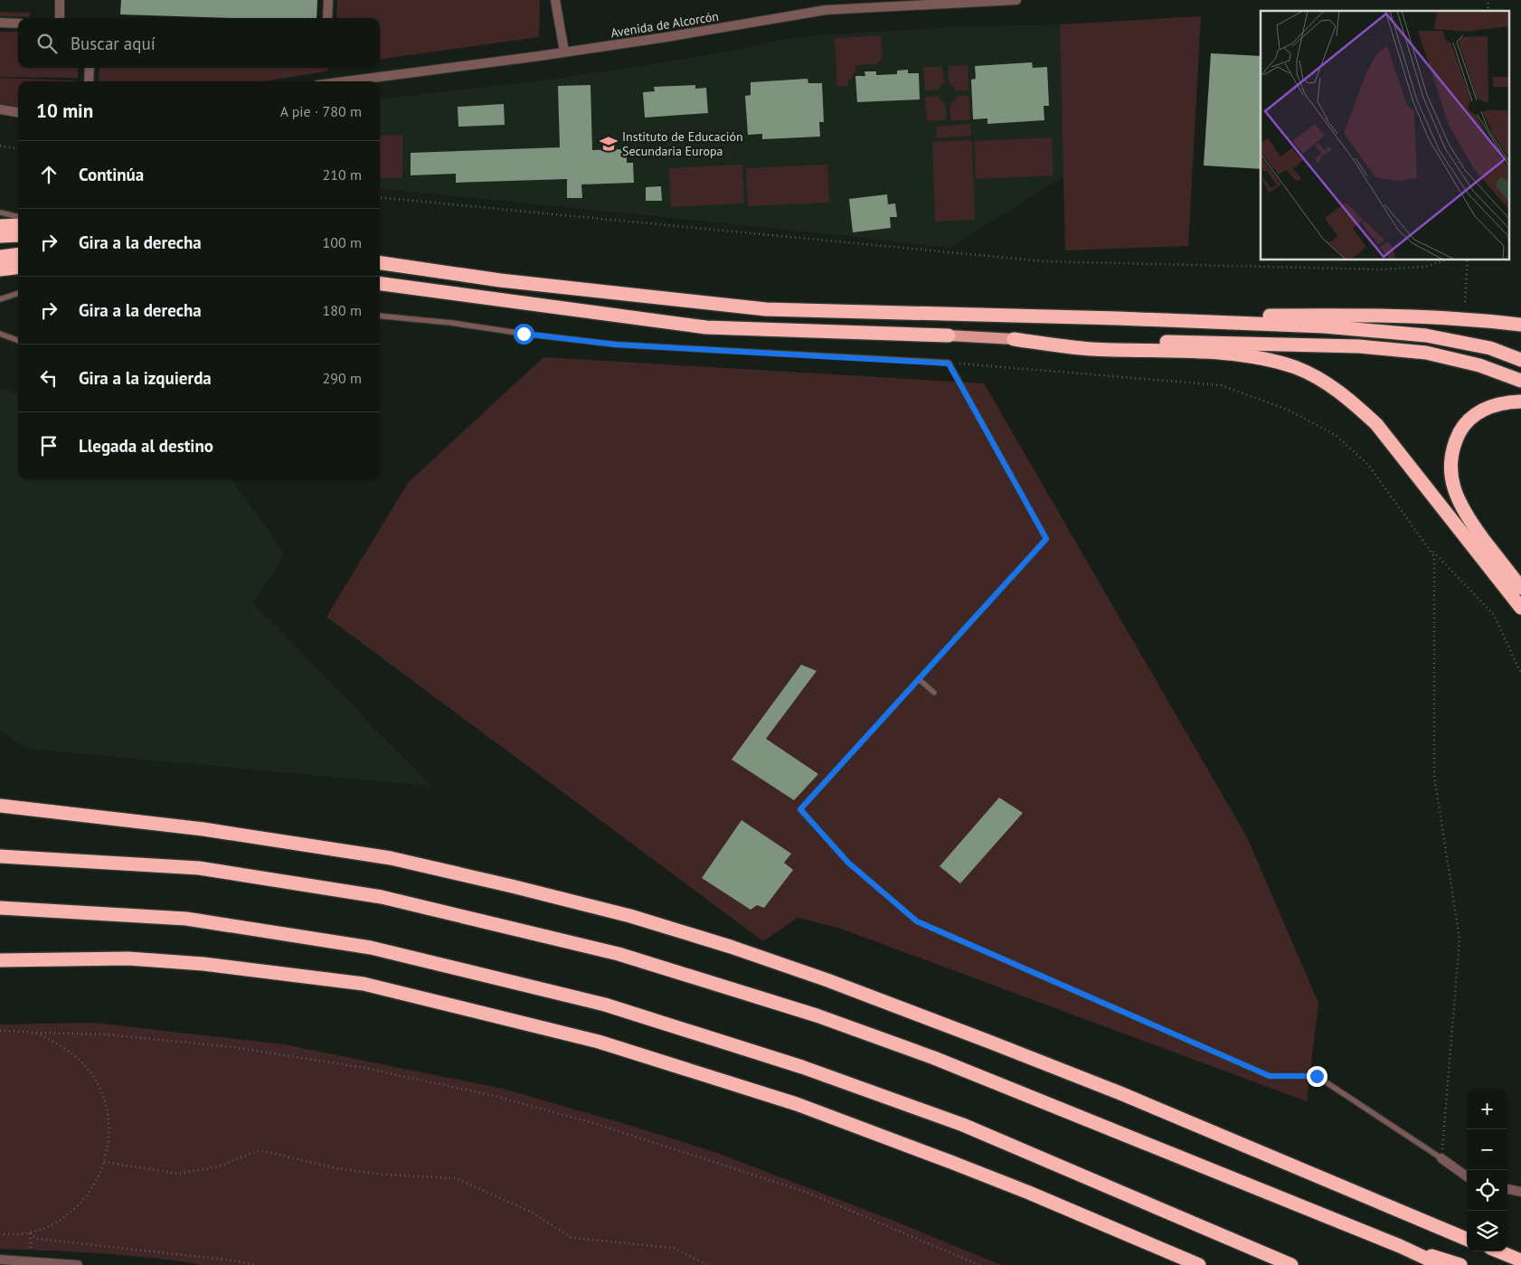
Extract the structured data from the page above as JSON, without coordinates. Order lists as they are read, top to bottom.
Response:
{
  "streets": {
    "street": ["Avenida de Alcorcón"]
  },
  "places": {
    "school or university": ["Instituto de Educación Secundaria Europa"]
  },
  "page": {
    "search": "Buscar aquí",
    "heading": ["10 min", "A pie · 780 m"],
    "list": [
      ["Continúa", "210 m"],
      ["Gira a la derecha", "100 m"],
      ["Gira a la derecha", "180 m"],
      ["Gira a la izquierda", "290 m"],
      "Llegada al destino"
    ],
    "map_buttons": ["+", "−"]
  }
}
